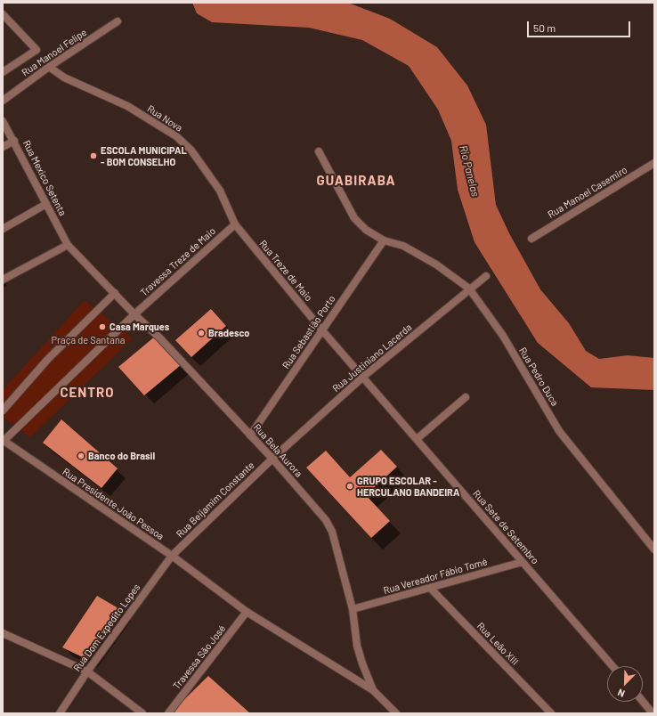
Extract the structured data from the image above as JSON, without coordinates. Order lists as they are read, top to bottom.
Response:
{
  "streets": {
    "street": [
      "Rua Manoel Felipe",
      "Rua Nova",
      "Rua Mexico Setenta",
      "Rua Manoel Casemiro",
      "Travessa Treze de Maio",
      "Rua Treze de Maio",
      "Rua Sebastião Porto",
      "Rua Justiniano Lacerda",
      "Rua Pedro Duca",
      "Rua Bela Aurora",
      "Rua Beijamim Constante",
      "Rua Presidente João Pessoa",
      "Rua Sete de Setembro",
      "Rua Vereador Fábio Tomé",
      "Rua Dom Expedito Lopes",
      "Rua Leão XIII",
      "Travessa São José"
    ]
  },
  "crossings": [
    ["Rua Manoel Felipe", "Rua Nova"],
    ["Rua Nova", "Travessa Treze de Maio"],
    ["Rua Nova", "Rua Treze de Maio"],
    ["Rua Mexico Setenta", "Rua Bela Aurora"],
    ["Travessa Treze de Maio", "Rua Treze de Maio"],
    ["Travessa Treze de Maio", "Rua Bela Aurora"],
    ["Rua Treze de Maio", "Rua Sebastião Porto"],
    ["Rua Treze de Maio", "Rua Justiniano Lacerda"],
    ["Rua Treze de Maio", "Rua Sete de Setembro"],
    ["Rua Sebastião Porto", "Rua Pedro Duca"],
    ["Rua Sebastião Porto", "Rua Bela Aurora"],
    ["Rua Justiniano Lacerda", "Rua Pedro Duca"],
    ["Rua Justiniano Lacerda", "Rua Bela Aurora"],
    ["Rua Justiniano Lacerda", "Rua Beijamim Constante"],
    ["Rua Justiniano Lacerda", "Rua Sete de Setembro"],
    ["Rua Bela Aurora", "Rua Beijamim Constante"],
    ["Rua Bela Aurora", "Rua Presidente João Pessoa"],
    ["Rua Bela Aurora", "Rua Vereador Fábio Tomé"],
    ["Rua Beijamim Constante", "Rua Presidente João Pessoa"],
    ["Rua Beijamim Constante", "Rua Dom Expedito Lopes"],
    ["Rua Presidente João Pessoa", "Rua Dom Expedito Lopes"],
    ["Rua Presidente João Pessoa", "Travessa São José"],
    ["Rua Sete de Setembro", "Rua Vereador Fábio Tomé"],
    ["Rua Vereador Fábio Tomé", "Rua Leão XIII"]
  ],
  "districts": ["GUABIRABA", "CENTRO"],
  "water": ["Rio Panelas"],
  "parks": ["Praça de Santana"],
  "places": [
    "ESCOLA MUNICIPAL - BOM CONSELHO",
    "Casa Marques",
    "Bradesco",
    "Banco do Brasil",
    "GRUPO ESCOLAR - HERCULANO BANDEIRA"
  ],
  "scale_bar": "50 m",
  "north": "bottom left"
}
